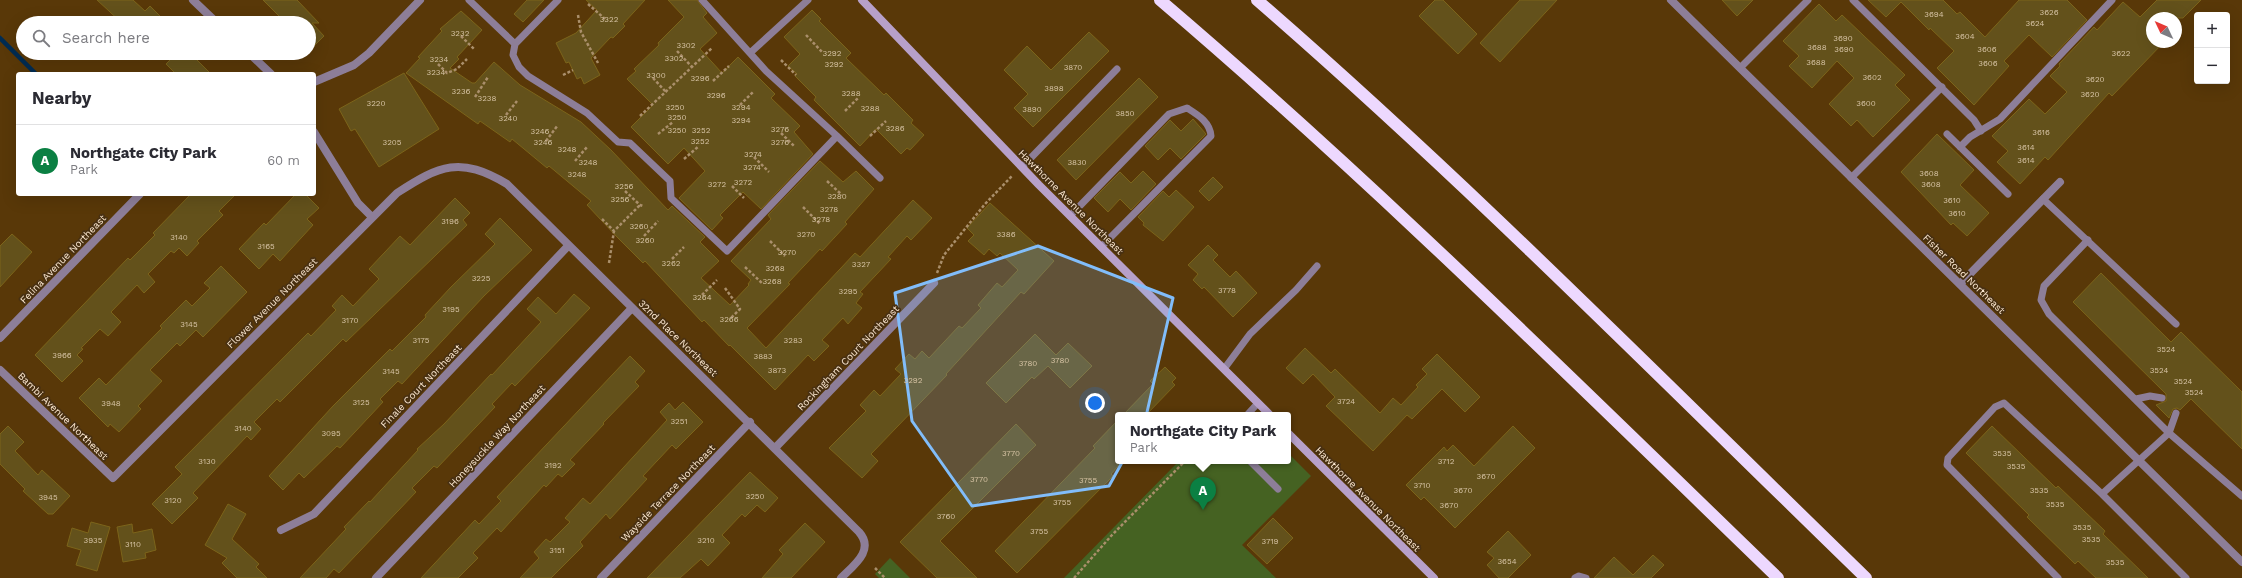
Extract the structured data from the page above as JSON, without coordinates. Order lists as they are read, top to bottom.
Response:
{
  "streets": {
    "main road": ["Hawthorne Avenue Northeast"],
    "street": [
      "Felina Avenue Northeast",
      "Fisher Road Northeast",
      "Flower Avenue Northeast",
      "32nd Place Northeast",
      "Rockingham Court Northeast",
      "Finale Court Northeast",
      "Bambi Avenue Northeast",
      "Honeysuckle Way Northeast",
      "Wayside Terrace Northeast"
    ]
  },
  "crossings": [
    ["Flower Avenue Northeast", "32nd Place Northeast"],
    ["Flower Avenue Northeast", "Bambi Avenue Northeast"],
    ["32nd Place Northeast", "Rockingham Court Northeast"],
    ["32nd Place Northeast", "Finale Court Northeast"],
    ["32nd Place Northeast", "Honeysuckle Way Northeast"],
    ["32nd Place Northeast", "Wayside Terrace Northeast"]
  ],
  "house_numbers": [
    "3626",
    "3694",
    "3322",
    "3624",
    "3232",
    "3604",
    "3690",
    "3302",
    "3688",
    "3690",
    "3606",
    "3292",
    "3622",
    "3302",
    "3234",
    "3688",
    "3606",
    "3292",
    "3870",
    "3234",
    "3300",
    "3602",
    "3296",
    "3620",
    "3898",
    "3236",
    "3288",
    "3620",
    "3296",
    "3238",
    "3220",
    "3600",
    "3250",
    "3294",
    "3288",
    "3890",
    "3850",
    "3250",
    "3240",
    "3294",
    "3286",
    "3276",
    "3250",
    "3252",
    "3246",
    "3616",
    "3252",
    "3205",
    "3246",
    "3276",
    "3614",
    "3248",
    "3274",
    "3614",
    "3248",
    "3830",
    "3274",
    "3608",
    "3248",
    "3272",
    "3272",
    "3608",
    "3256",
    "3280",
    "3256",
    "3610",
    "3278",
    "3610",
    "3278",
    "3196",
    "3260",
    "3270",
    "3386",
    "3140",
    "3260",
    "3165",
    "3270",
    "3262",
    "3327",
    "3268",
    "3225",
    "3268",
    "3778",
    "3295",
    "3264",
    "3195",
    "3266",
    "3170",
    "3145",
    "3175",
    "3283",
    "3524",
    "3966",
    "3883",
    "3780",
    "3780",
    "3873",
    "3524",
    "3145",
    "3292",
    "3524",
    "3524",
    "3724",
    "3125",
    "3948",
    "3251",
    "3140",
    "3095",
    "3770",
    "3535",
    "3130",
    "3712",
    "3192",
    "3535",
    "3670",
    "3770",
    "3755",
    "3710",
    "3670",
    "3535",
    "3250",
    "3945",
    "3120",
    "3755",
    "3535",
    "3670",
    "3760",
    "3535",
    "3755",
    "3535",
    "3935",
    "3210",
    "3719",
    "3110",
    "3151",
    "3654",
    "3535"
  ],
  "north": "top left",
  "page": {
    "map_buttons": ["+", "−"],
    "search": "Search here",
    "heading": "Nearby",
    "list": [
      {
        "mark": "A",
        "name": "Northgate City Park",
        "note": "Park",
        "value": "60 m"
      }
    ],
    "popup": ["Northgate City Park", "Park"],
    "pins": "A"
  }
}
